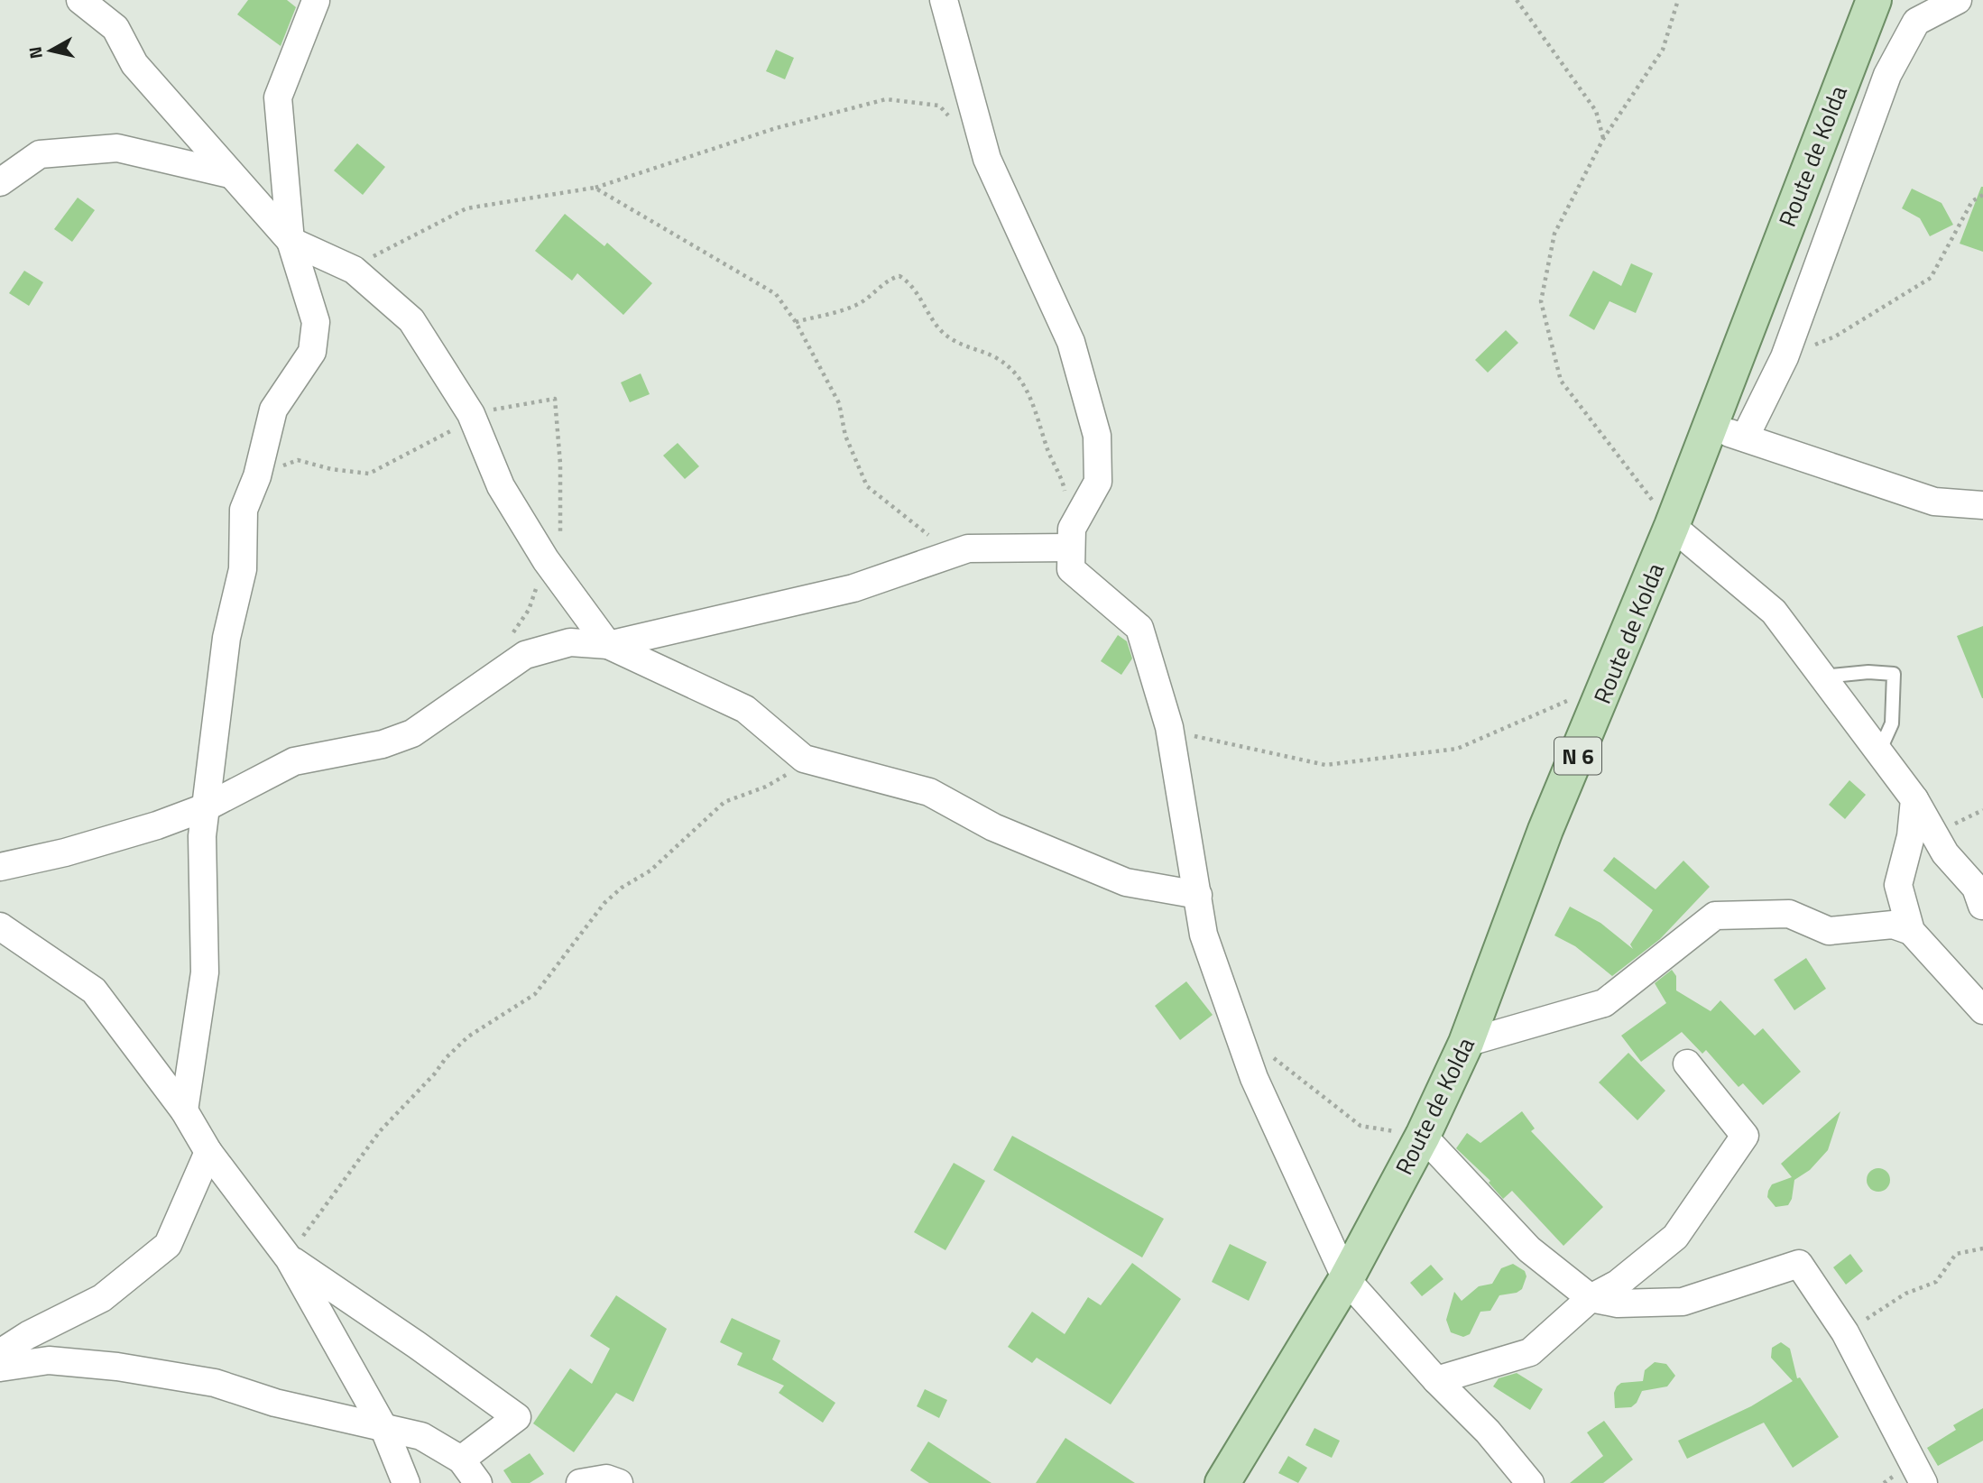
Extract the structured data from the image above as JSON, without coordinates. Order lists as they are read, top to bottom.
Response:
{
  "streets": {
    "main road": ["Route de Kolda", "N 6"]
  },
  "north": "left"
}
